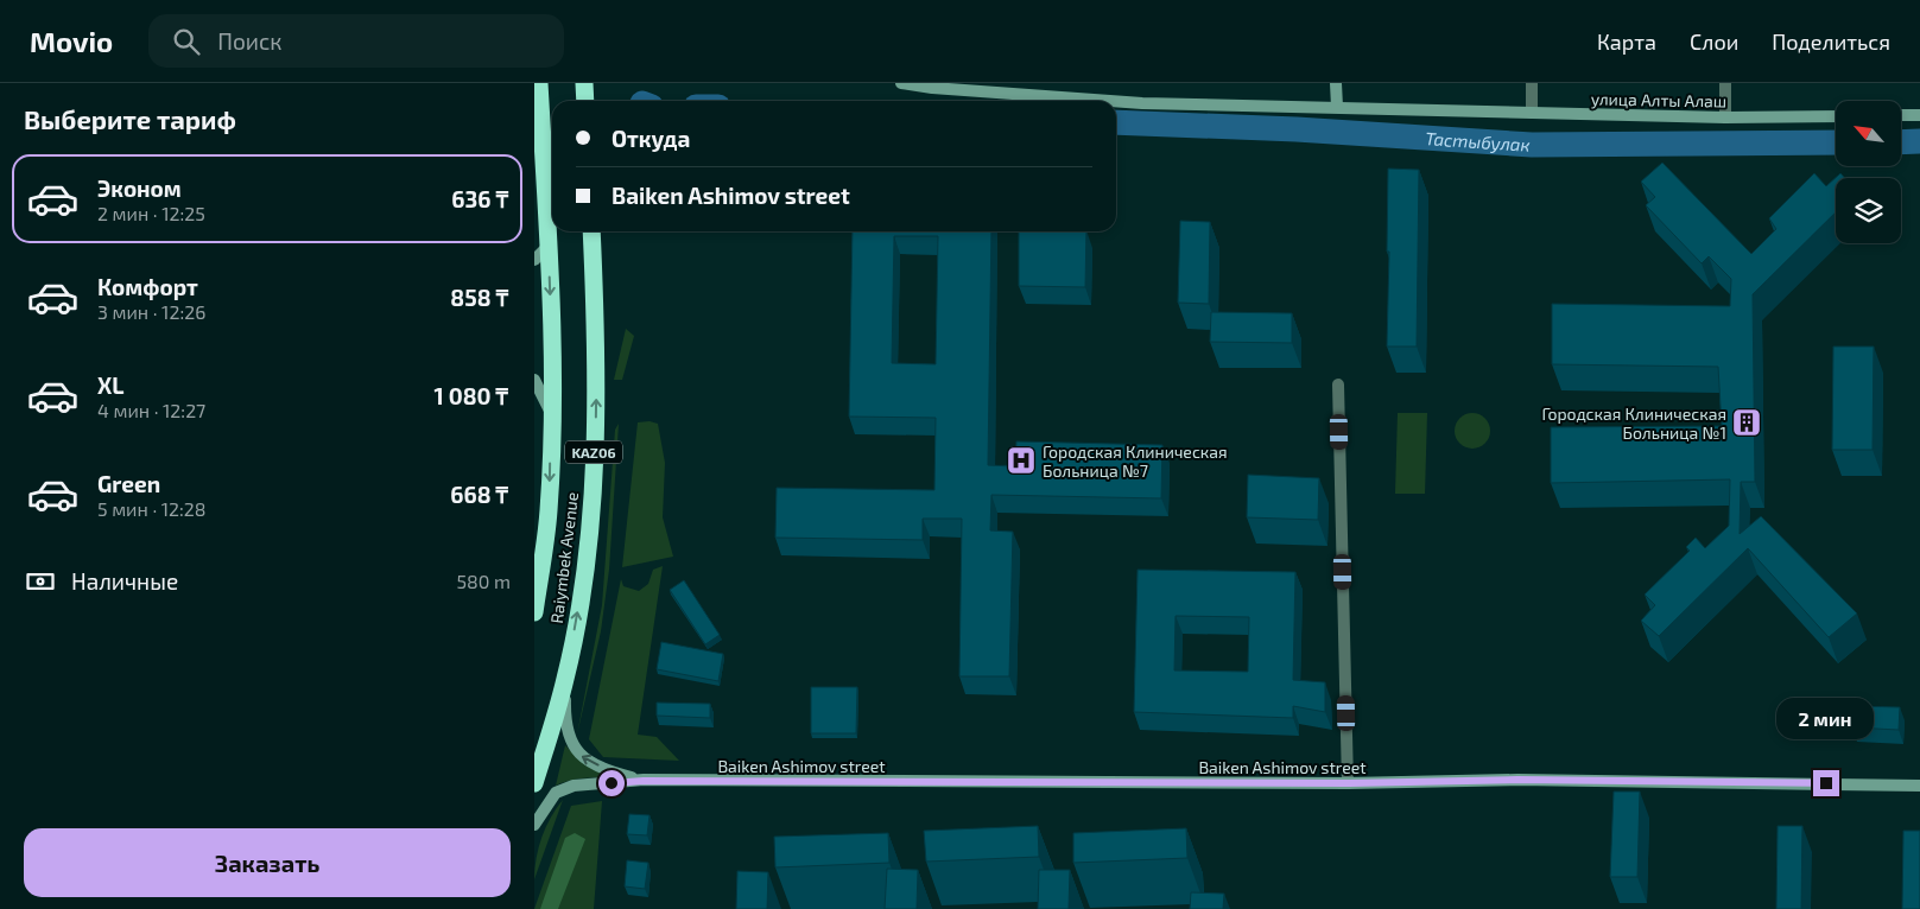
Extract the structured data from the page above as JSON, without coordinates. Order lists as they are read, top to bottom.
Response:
{
  "streets": {
    "highway": ["KАZ06", "Raiymbek Avenue"],
    "main road": ["улица Алты Алаш", "Baiken Ashimov street"]
  },
  "water": ["Тастыбулак"],
  "places": {
    "building": ["Городская Клиническая Больница №1"],
    "hospital": ["Городская Клиническая Больница №7"]
  },
  "north": "top left",
  "page": {
    "header": "Movio",
    "search": "Поиск",
    "nav": ["Карта", "Слои", "Поделиться"],
    "heading": "Выберите тариф",
    "banner": ["Откуда", "Baiken Ashimov street"],
    "list": [
      {
        "name": "Эконом",
        "note": "2 мин · 12:25",
        "value": "636 ₸"
      },
      {
        "name": "Комфорт",
        "note": "3 мин · 12:26",
        "value": "858 ₸"
      },
      {
        "name": "XL",
        "note": "4 мин · 12:27",
        "value": "1 080 ₸"
      },
      {
        "name": "Green",
        "note": "5 мин · 12:28",
        "value": "668 ₸"
      }
    ],
    "pay": ["Наличные", "580 m"],
    "bubble": "2 мин",
    "buttons": "Заказать"
  }
}
